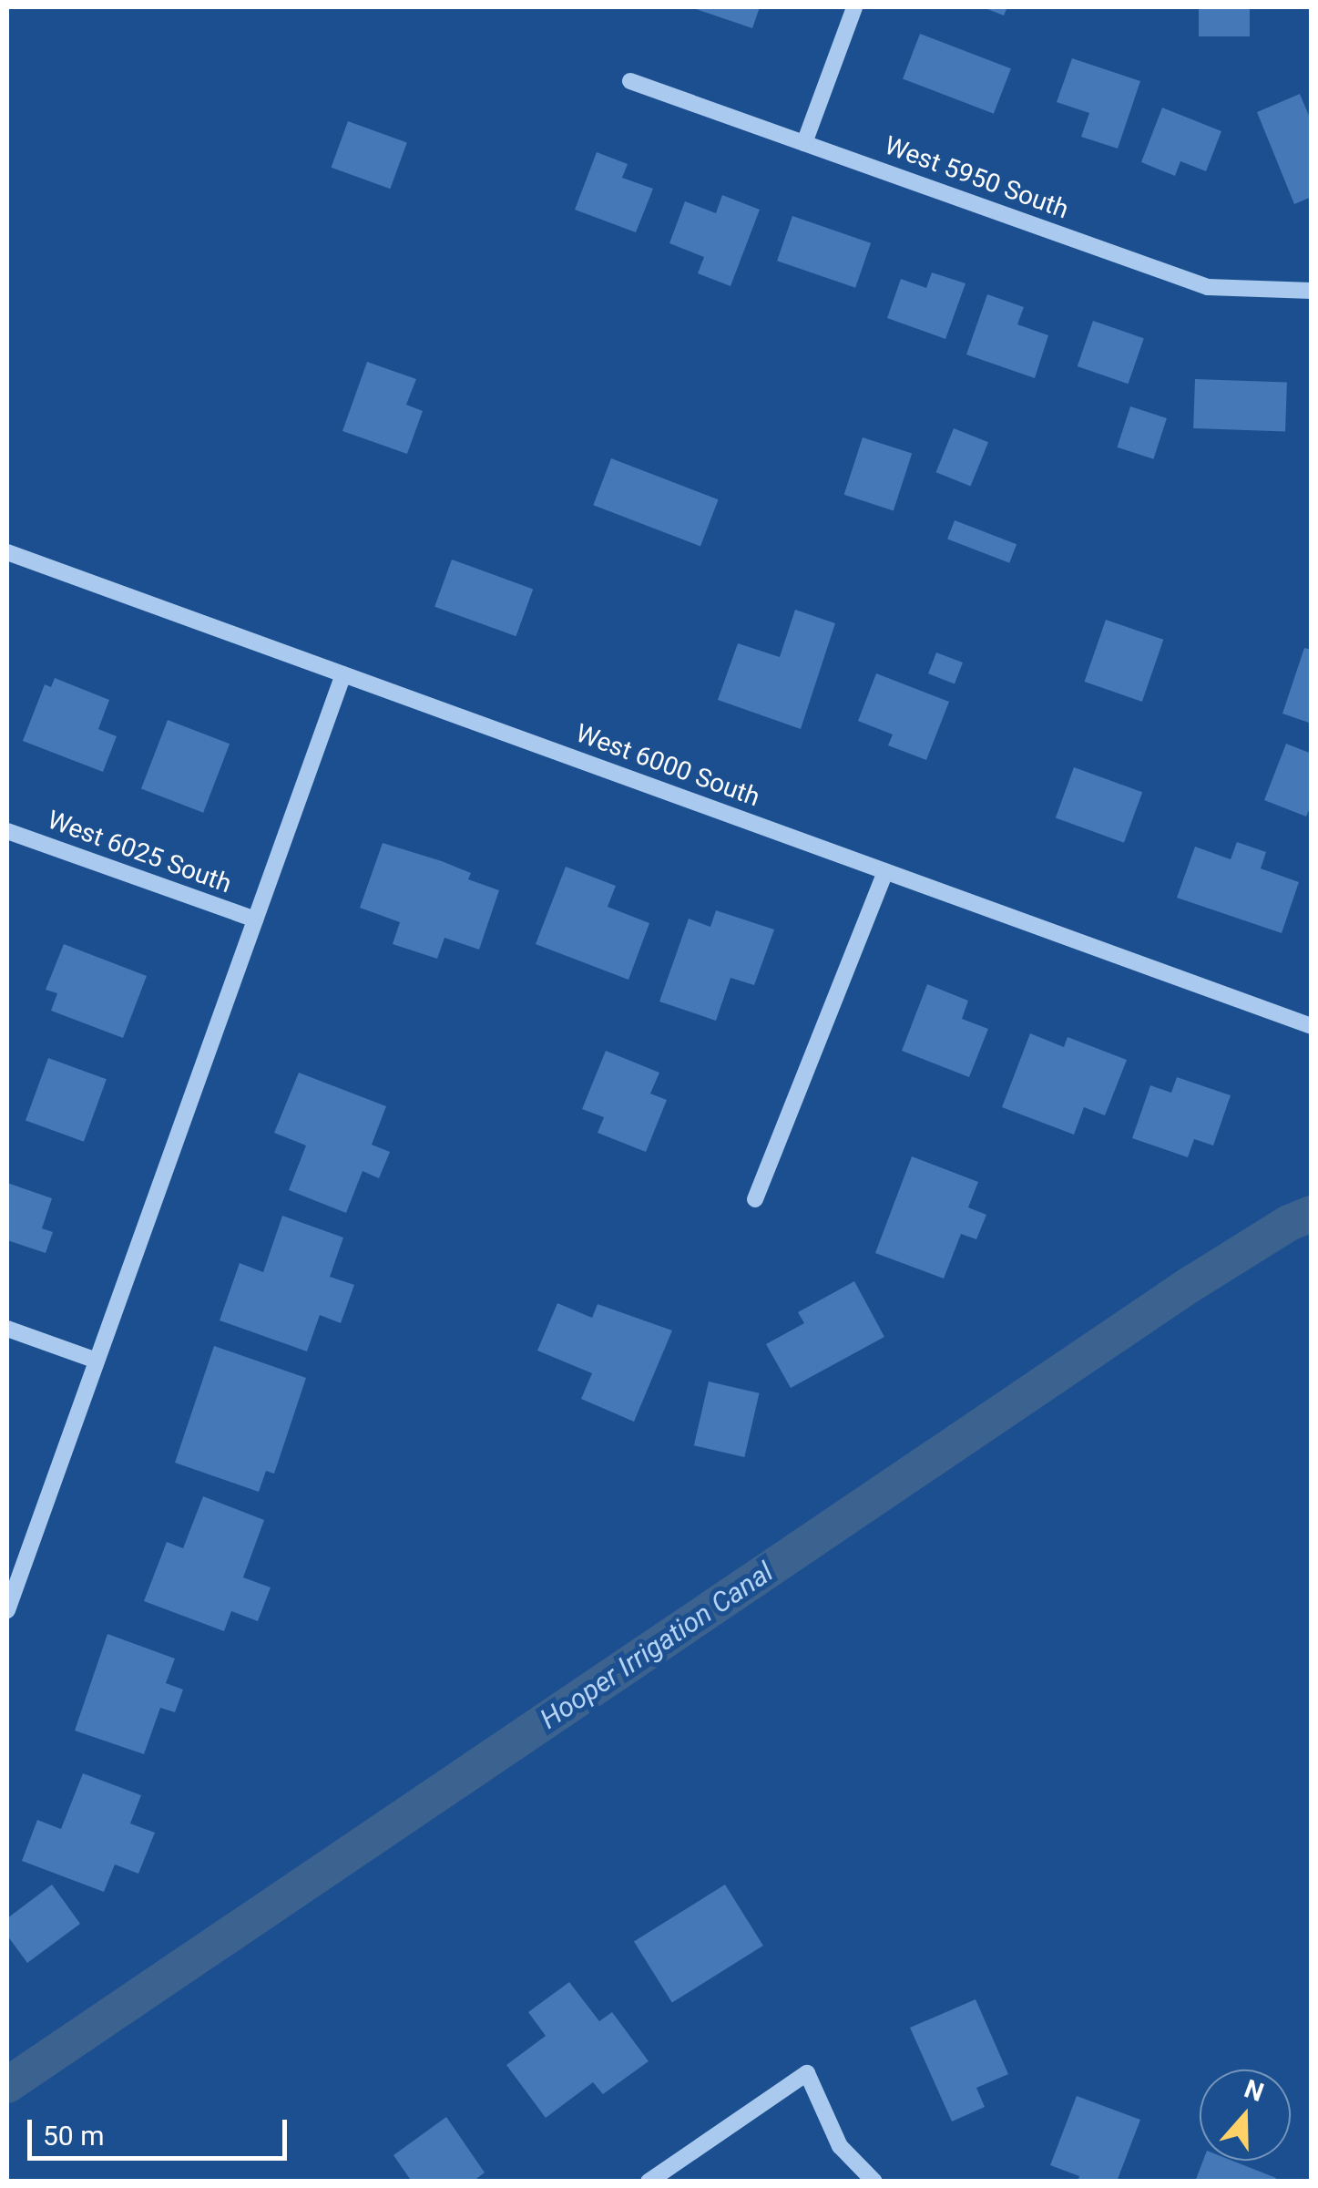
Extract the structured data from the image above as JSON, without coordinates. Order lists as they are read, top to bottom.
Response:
{
  "streets": {
    "street": ["West 5950 South", "West 6000 South", "West 6025 South"]
  },
  "water": ["Hooper Irrigation Canal"],
  "scale_bar": "50 m",
  "north": "top"
}
